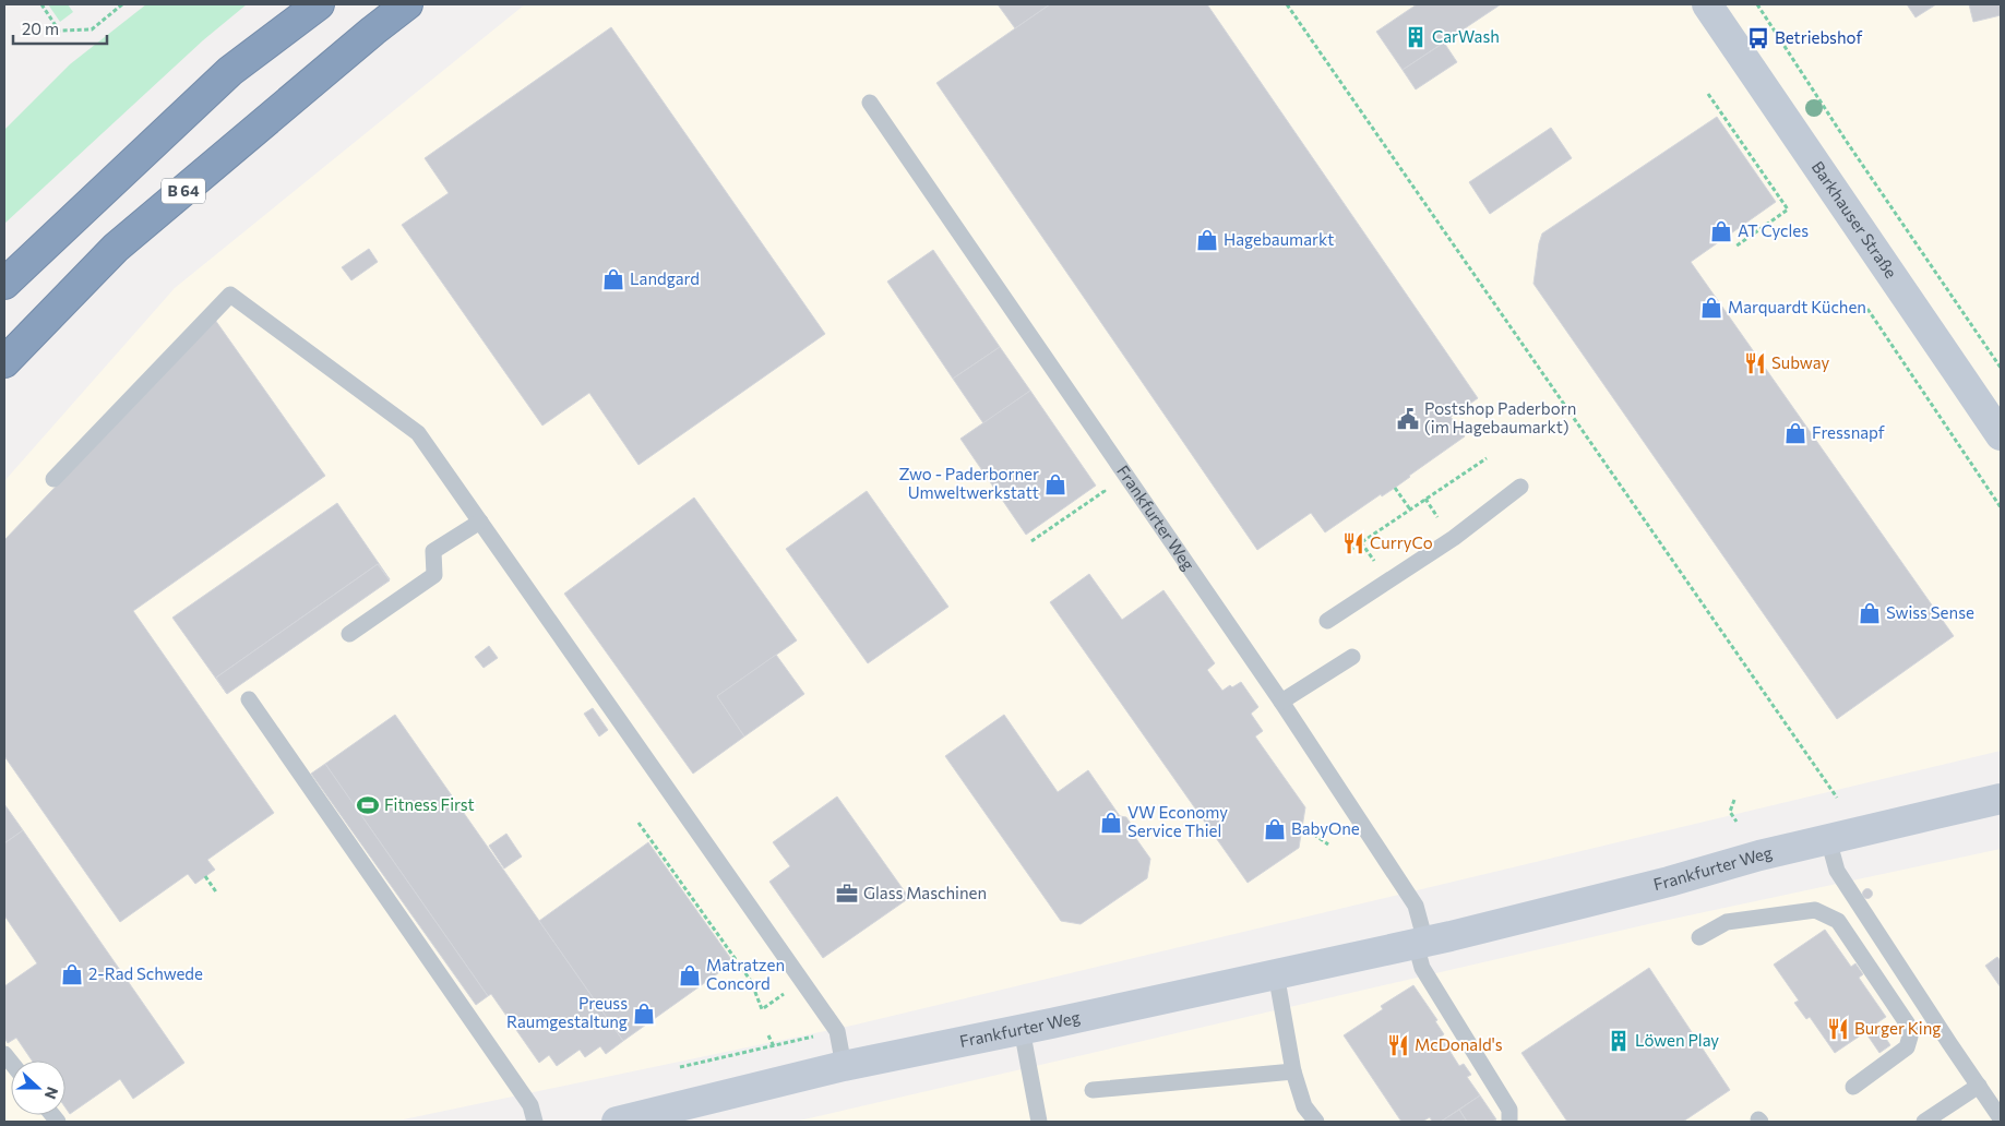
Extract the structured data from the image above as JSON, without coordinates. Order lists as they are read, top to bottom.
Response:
{
  "streets": {
    "highway": ["B 64"],
    "main road": ["Barkhauser Straße", "Frankfurter Weg"]
  },
  "places": {
    "building": ["CarWash", "Löwen Play"],
    "bus stop": ["Betriebshof"],
    "shop": [
      "AT Cycles",
      "Hagebaumarkt",
      "Landgard",
      "Marquardt Küchen",
      "Fressnapf",
      "Zwo - Paderborner Umweltwerkstatt",
      "Swiss Sense",
      "VW Economy Service Thiel",
      "BabyOne",
      "2-Rad Schwede",
      "Matratzen Concord",
      "Preuss Raumgestaltung"
    ],
    "restaurant": [
      "Subway",
      "CurryCo",
      "Burger King",
      "McDonald's"
    ],
    "public building": ["Postshop Paderborn (im Hagebaumarkt)"],
    "sports": ["Fitness First"],
    "office": ["Glass Maschinen"]
  },
  "scale_bar": "20 m",
  "north": "right"
}
